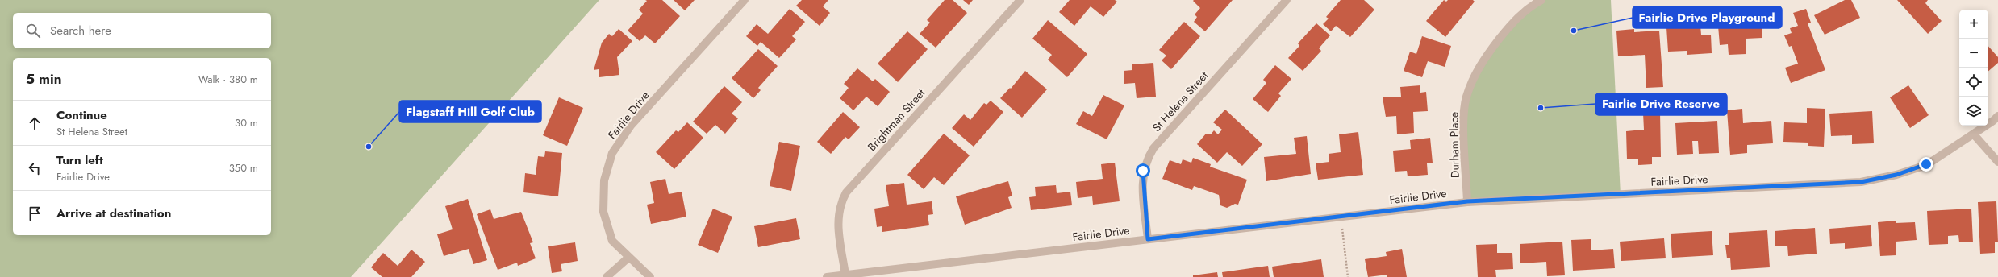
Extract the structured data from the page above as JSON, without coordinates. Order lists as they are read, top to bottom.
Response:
{
  "streets": {
    "street": [
      "St Helena Street",
      "Fairlie Drive",
      "Brightman Street",
      "Durham Place"
    ]
  },
  "crossings": [
    ["St Helena Street", "Fairlie Drive"],
    ["Fairlie Drive", "Brightman Street"],
    ["Fairlie Drive", "Durham Place"]
  ],
  "places": ["Fairlie Drive Playground", "Fairlie Drive Reserve", "Flagstaff Hill Golf Club"],
  "page": {
    "map_buttons": ["+", "−"],
    "search": "Search here",
    "heading": ["5 min", "Walk · 380 m"],
    "list": [
      ["Continue", "St Helena Street", "30 m"],
      ["Turn left", "Fairlie Drive", "350 m"],
      "Arrive at destination"
    ]
  }
}
